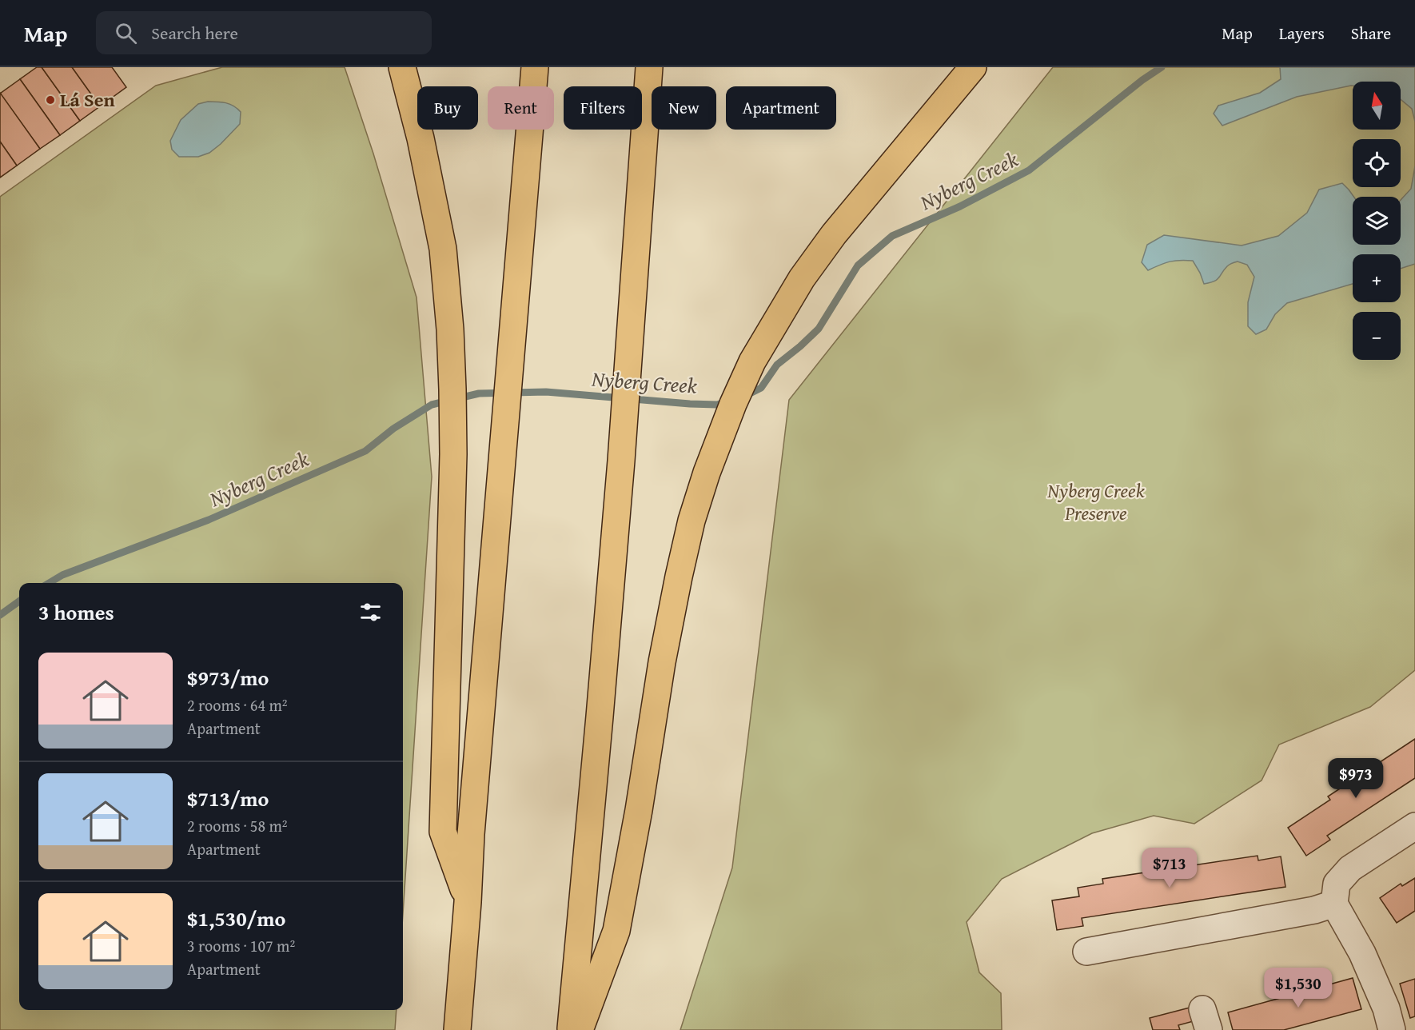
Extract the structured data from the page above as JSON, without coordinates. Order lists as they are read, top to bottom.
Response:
{
  "water": ["Nyberg Creek"],
  "parks": ["Nyberg Creek Preserve"],
  "places": ["Lá Sen"],
  "north": "top",
  "page": {
    "header": "Map",
    "search": "Search here",
    "nav": ["Map", "Layers", "Share"],
    "map_buttons": ["+", "−"],
    "chip": [
      "Buy",
      "Rent",
      "Filters",
      "New",
      "Apartment"
    ],
    "heading": "3 homes",
    "list": [
      {
        "name": "$973/mo",
        "note": "2 rooms · 64 m² · Apartment"
      },
      {
        "name": "$713/mo",
        "note": "2 rooms · 58 m² · Apartment"
      },
      {
        "name": "$1,530/mo",
        "note": "3 rooms · 107 m² · Apartment"
      }
    ],
    "price": ["$973", "$713", "$1,530"]
  }
}
